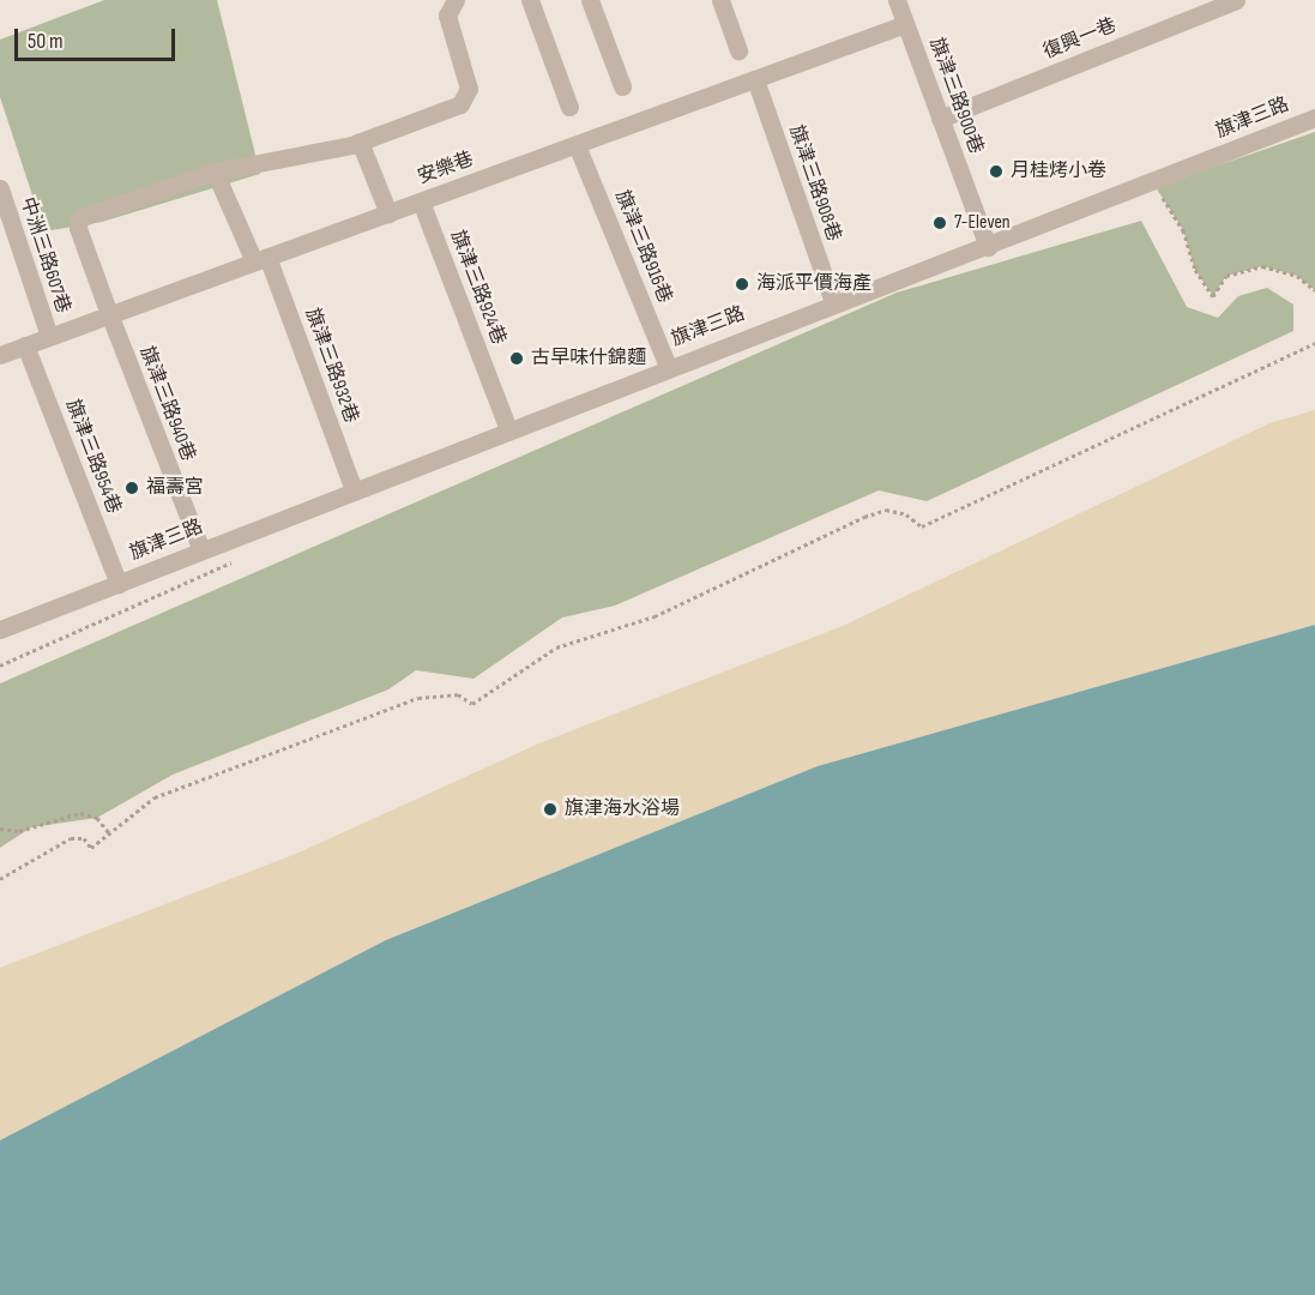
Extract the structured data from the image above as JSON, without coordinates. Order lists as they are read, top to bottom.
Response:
{
  "streets": {
    "street": [
      "復興一巷",
      "旗津三路900巷",
      "旗津三路",
      "安樂巷",
      "旗津三路908巷",
      "旗津三路916巷",
      "中洲三路607巷",
      "旗津三路924巷",
      "旗津三路932巷",
      "旗津三路940巷",
      "旗津三路954巷"
    ]
  },
  "crossings": [
    ["復興一巷", "旗津三路900巷"],
    ["旗津三路900巷", "旗津三路"],
    ["旗津三路900巷", "安樂巷"],
    ["旗津三路", "旗津三路908巷"],
    ["旗津三路", "旗津三路916巷"],
    ["旗津三路", "旗津三路924巷"],
    ["旗津三路", "旗津三路932巷"],
    ["旗津三路", "旗津三路940巷"],
    ["旗津三路", "旗津三路954巷"],
    ["安樂巷", "旗津三路908巷"],
    ["安樂巷", "旗津三路916巷"],
    ["安樂巷", "中洲三路607巷"],
    ["安樂巷", "旗津三路924巷"],
    ["安樂巷", "旗津三路932巷"],
    ["安樂巷", "旗津三路940巷"],
    ["安樂巷", "旗津三路954巷"],
    ["旗津三路932巷", "旗津三路940巷"]
  ],
  "places": [
    "月桂烤小卷",
    "7-Eleven",
    "海派平價海產",
    "古早味什錦麵",
    "福壽宮",
    "旗津海水浴場"
  ],
  "scale_bar": "50 m"
}
